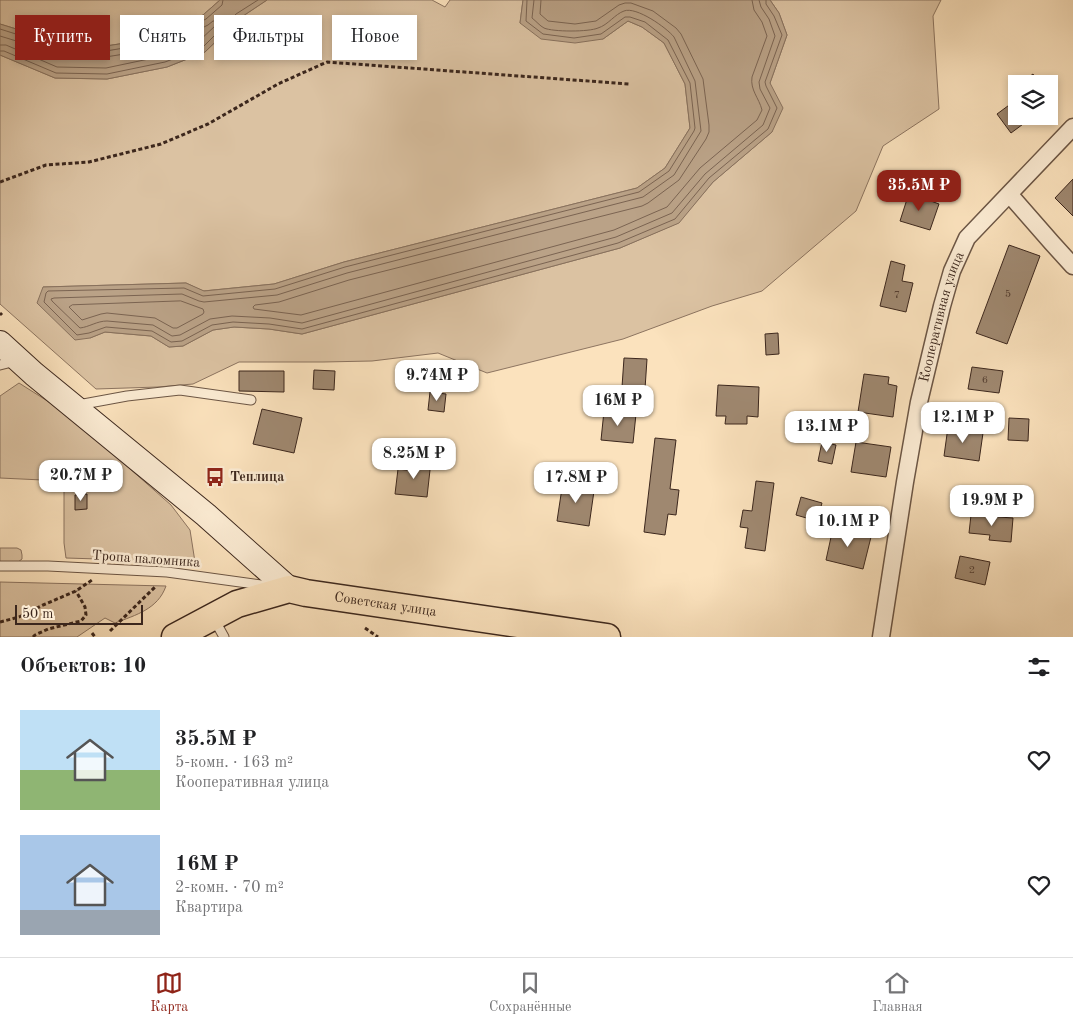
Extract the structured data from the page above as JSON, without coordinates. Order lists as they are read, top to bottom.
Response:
{
  "streets": {
    "main road": ["Советская улица"],
    "street": ["Кооперативная улица"],
    "lane": ["Тропа паломника"]
  },
  "crossings": [
    ["Тропа паломника", "Советская улица"]
  ],
  "places": {
    "bus stop": ["Теплица"]
  },
  "house_numbers": [
    "5",
    "7",
    "6",
    "2"
  ],
  "scale_bar": "50 m",
  "page": {
    "chip": [
      "Купить",
      "Снять",
      "Фильтры",
      "Новое"
    ],
    "price": [
      "35.5M ₽",
      "9.74M ₽",
      "16M ₽",
      "12.1M ₽",
      "13.1M ₽",
      "8.25M ₽",
      "20.7M ₽",
      "17.8M ₽",
      "19.9M ₽",
      "10.1M ₽"
    ],
    "scale": "50 m",
    "heading": "Объектов: 10",
    "list": [
      {
        "name": "35.5M ₽",
        "note": "5-комн. · 163 m² · Кооперативная улица"
      },
      {
        "name": "16M ₽",
        "note": "2-комн. · 70 m² · Квартира"
      }
    ],
    "tabs": ["Карта", "Сохранённые", "Главная"]
  }
}
